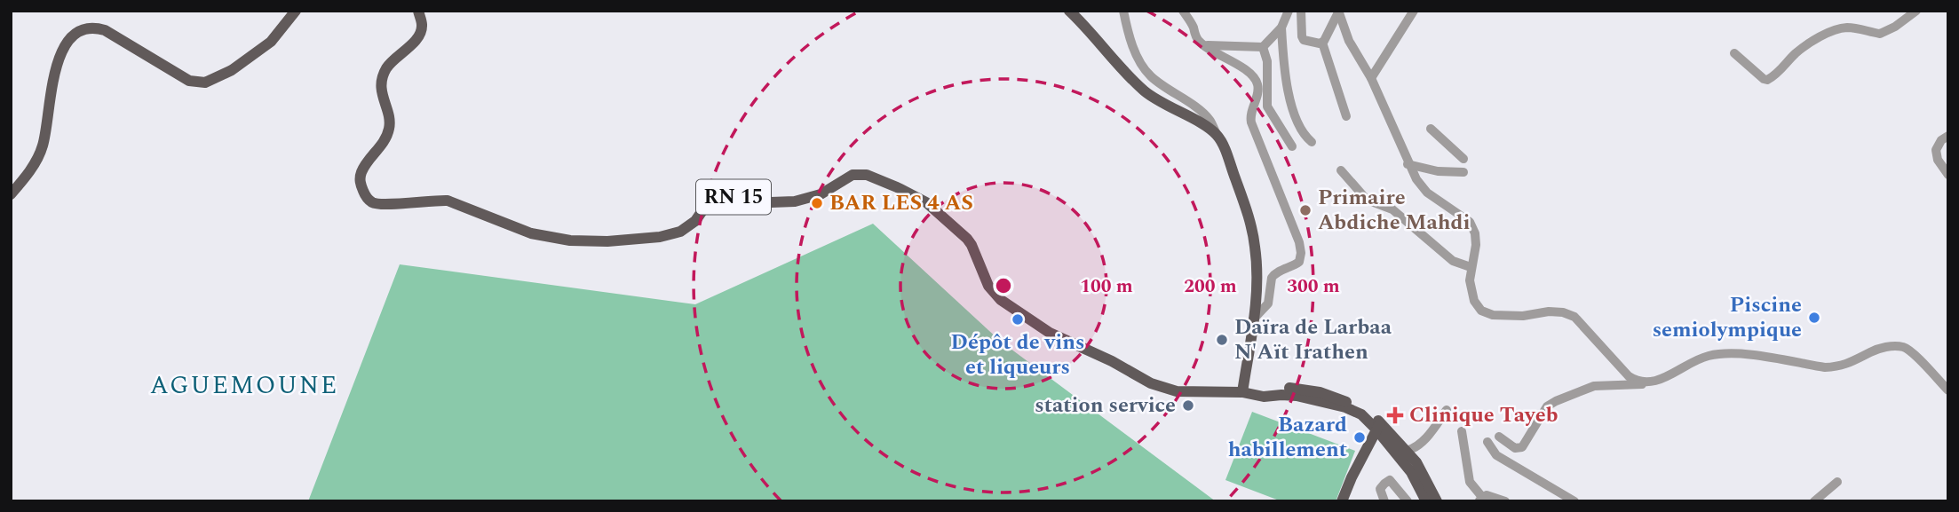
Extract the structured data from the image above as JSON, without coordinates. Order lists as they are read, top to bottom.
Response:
{
  "streets": {
    "main road": ["RN 15"]
  },
  "districts": ["AGUEMOUNE"],
  "places": {
    "other": [
      "BAR LES 4 AS",
      "Primaire Abdiche Mahdi",
      "Piscine semiolympique",
      "Dépôt de vins et liqueurs",
      "Daïra de Larbaa N'Aït Irathen",
      "station service",
      "Bazard habillement"
    ],
    "health": ["Clinique Tayeb"]
  },
  "rings": ["100 m", "200 m", "300 m"]
}
